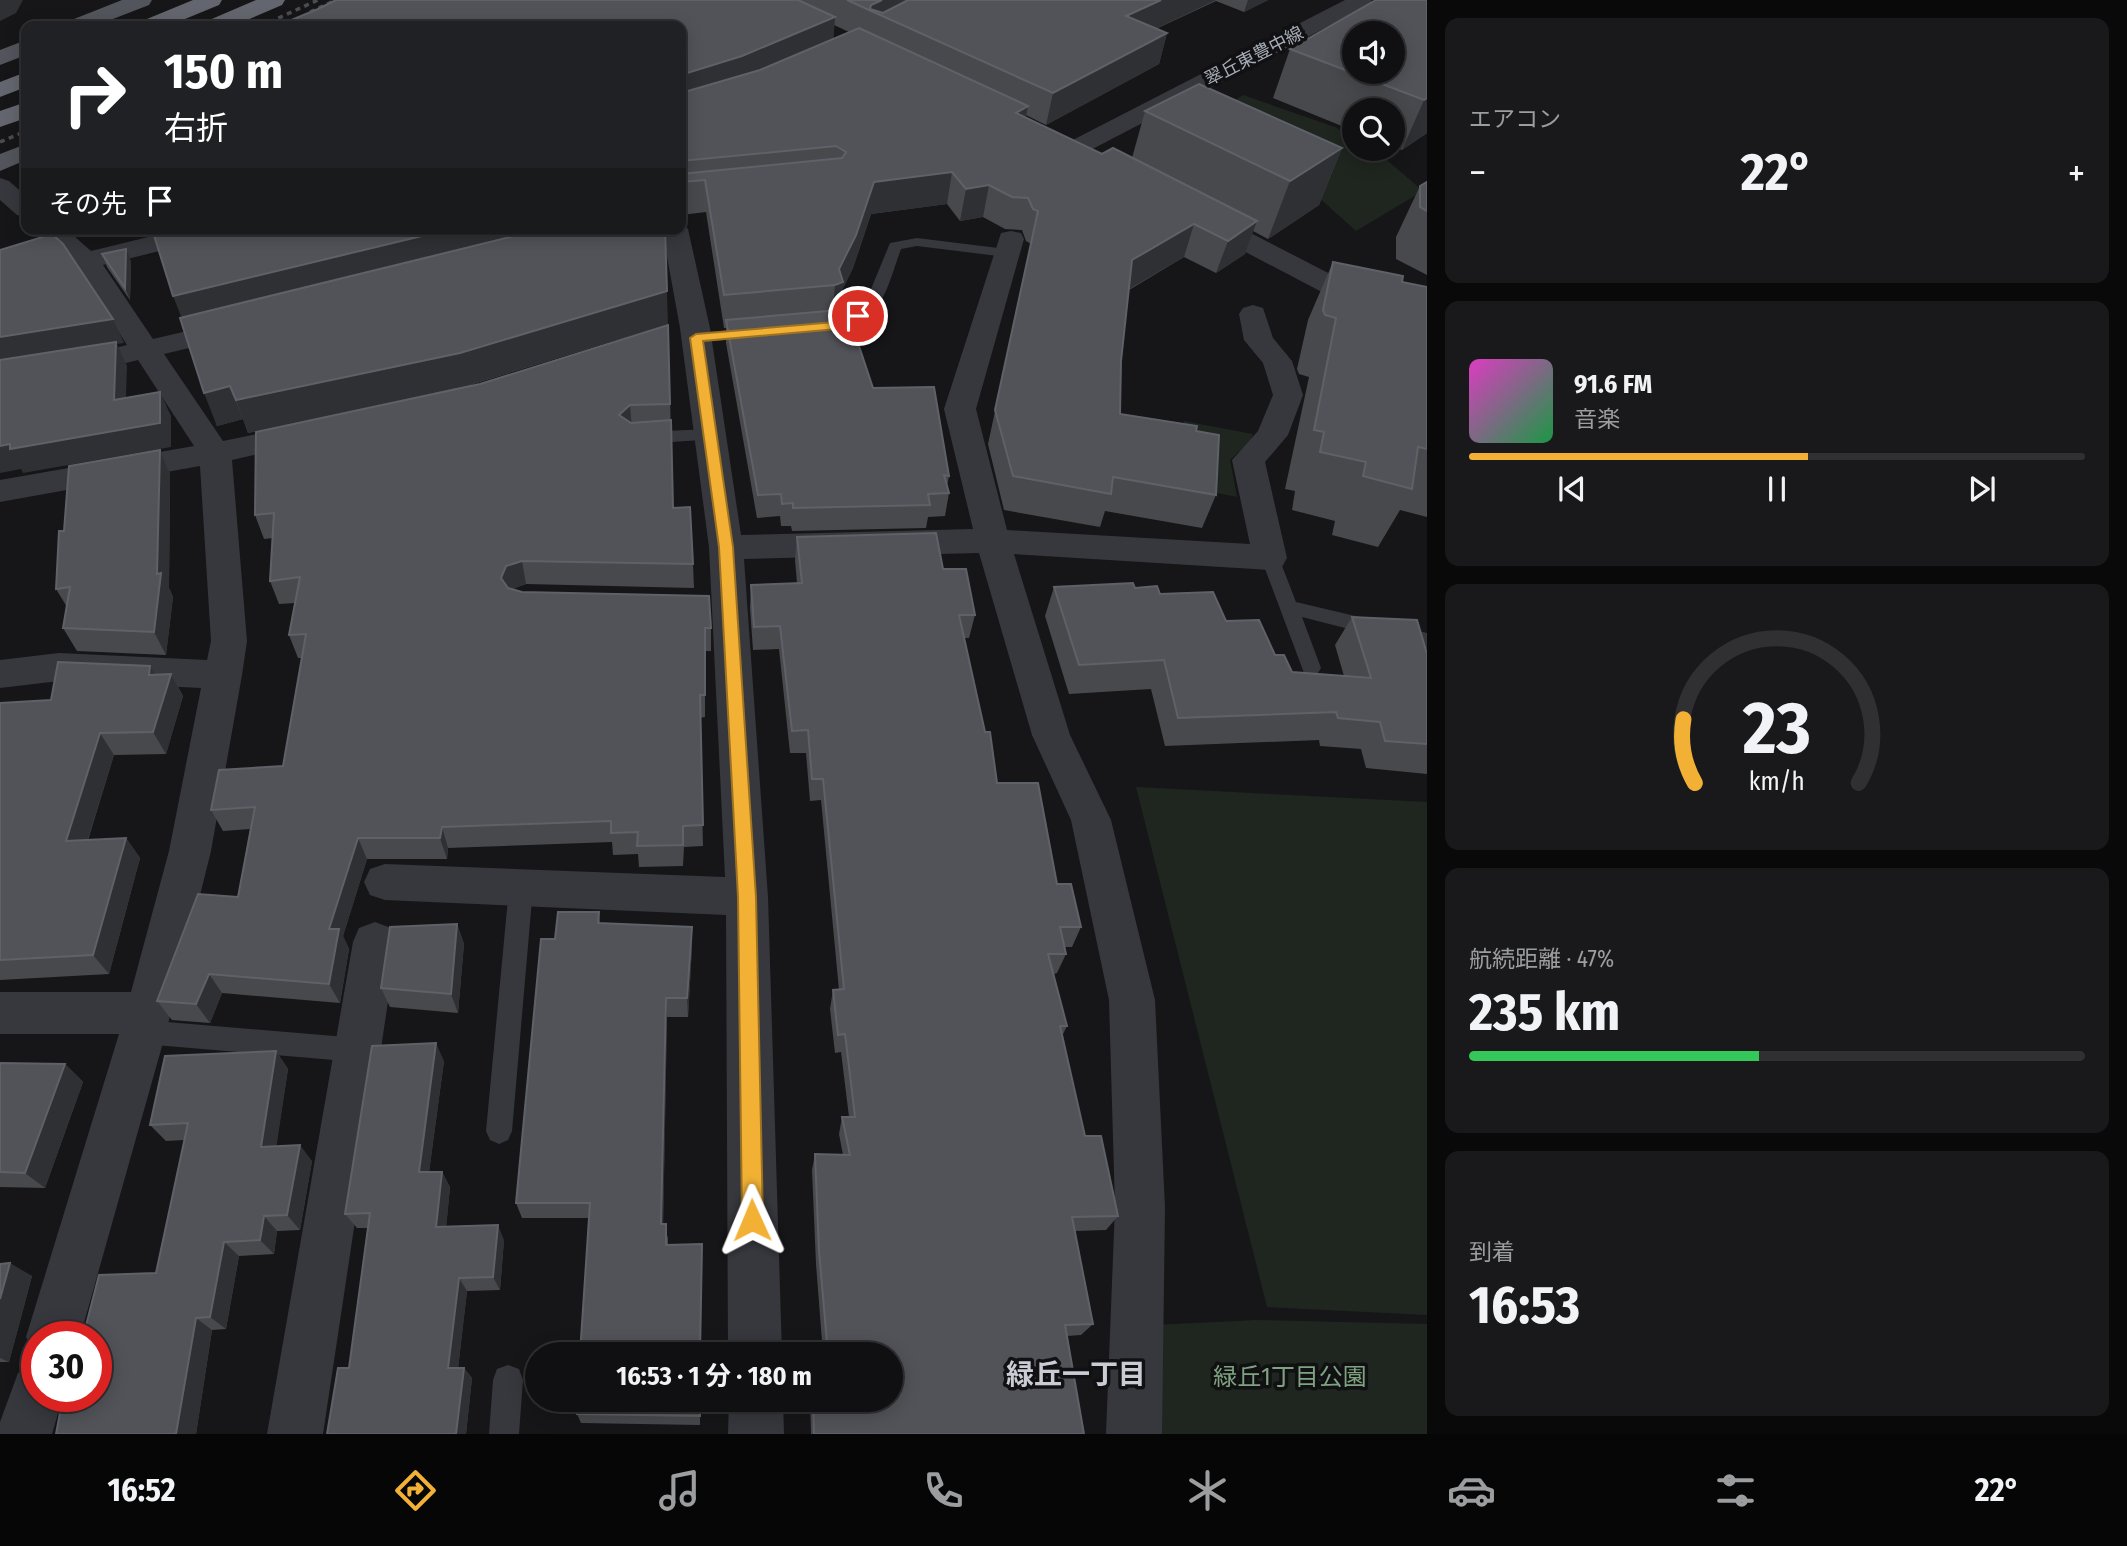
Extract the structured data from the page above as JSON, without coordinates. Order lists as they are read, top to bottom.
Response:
{
  "streets": {
    "street": ["翠丘東豊中線"]
  },
  "districts": ["緑丘一丁目"],
  "parks": ["緑丘1丁目公園"],
  "page": {
    "tile": [
      "エアコン",
      ["航続距離 · 47%", "235 km"],
      ["到着", "16:53"]
    ],
    "turn": ["150 m", "右折"],
    "heat": ["−", "22°", "+"],
    "then": "その先",
    "song": ["91.6 FM", "音楽"],
    "limit": "30",
    "trip": "16:53 · 1 分 · 180 m",
    "tabs": ["16:52", "22°"],
    "gauge": ["23", "km/h"]
  }
}
